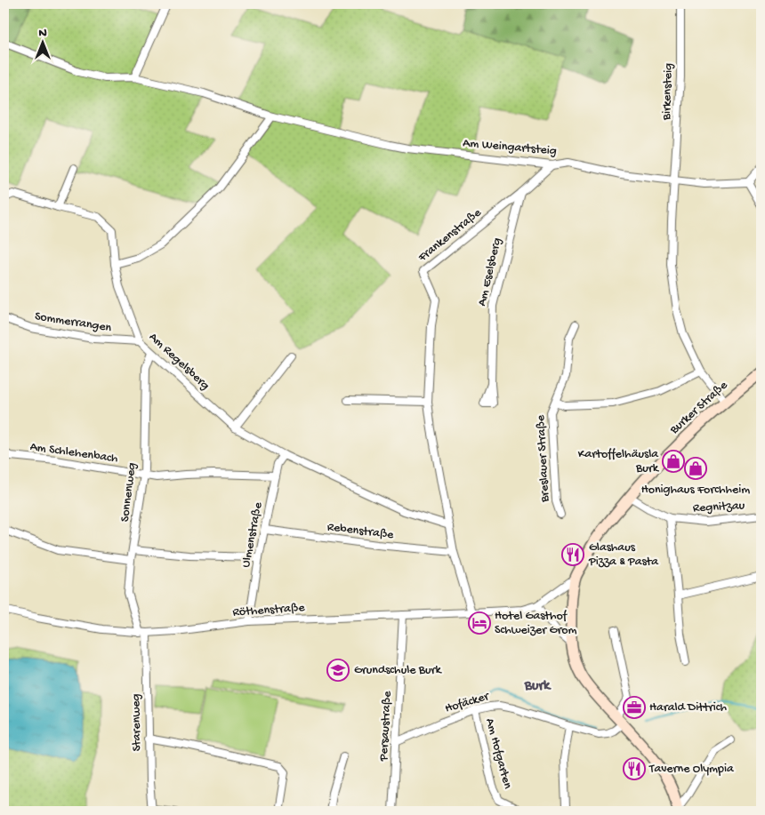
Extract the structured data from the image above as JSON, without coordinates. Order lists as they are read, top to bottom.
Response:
{
  "streets": {
    "main road": ["Burker Straße"],
    "street": [
      "Birkensteig",
      "Am Weingartsteig",
      "Frankenstraße",
      "Am Eselsberg",
      "Sommerrangen",
      "Am Regelsberg",
      "Am Schlehenbach",
      "Breslauer Straße",
      "Sonnenweg",
      "Regnitzau",
      "Rebenstraße",
      "Ulmenstraße",
      "Röthenstraße",
      "Hofäcker",
      "Starenweg",
      "Persaustraße",
      "Am Hofgarten"
    ]
  },
  "crossings": [
    ["Birkensteig", "Am Weingartsteig"],
    ["Birkensteig", "Burker Straße"],
    ["Birkensteig", "Breslauer Straße"],
    ["Am Weingartsteig", "Frankenstraße"],
    ["Frankenstraße", "Am Eselsberg"],
    ["Frankenstraße", "Am Regelsberg"],
    ["Frankenstraße", "Rebenstraße"],
    ["Frankenstraße", "Röthenstraße"],
    ["Sommerrangen", "Am Regelsberg"],
    ["Am Regelsberg", "Sonnenweg"],
    ["Am Regelsberg", "Ulmenstraße"],
    ["Burker Straße", "Regnitzau"],
    ["Burker Straße", "Röthenstraße"],
    ["Burker Straße", "Hofäcker"],
    ["Am Schlehenbach", "Sonnenweg"],
    ["Am Schlehenbach", "Ulmenstraße"],
    ["Sonnenweg", "Röthenstraße"],
    ["Sonnenweg", "Starenweg"],
    ["Rebenstraße", "Ulmenstraße"],
    ["Ulmenstraße", "Röthenstraße"],
    ["Röthenstraße", "Starenweg"],
    ["Röthenstraße", "Persaustraße"],
    ["Hofäcker", "Persaustraße"],
    ["Hofäcker", "Am Hofgarten"]
  ],
  "districts": ["Burk"],
  "places": {
    "shop": ["Kartoffelhäusla Burk", "Honighaus Forchheim"],
    "restaurant": ["Glashaus Pizza & Pasta", "Taverne Olympia"],
    "hotel": ["Hotel Gasthof Schweizer Grom"],
    "school or university": ["Grundschule Burk"],
    "office": ["Harald Dittrich"]
  },
  "north": "top"
}
